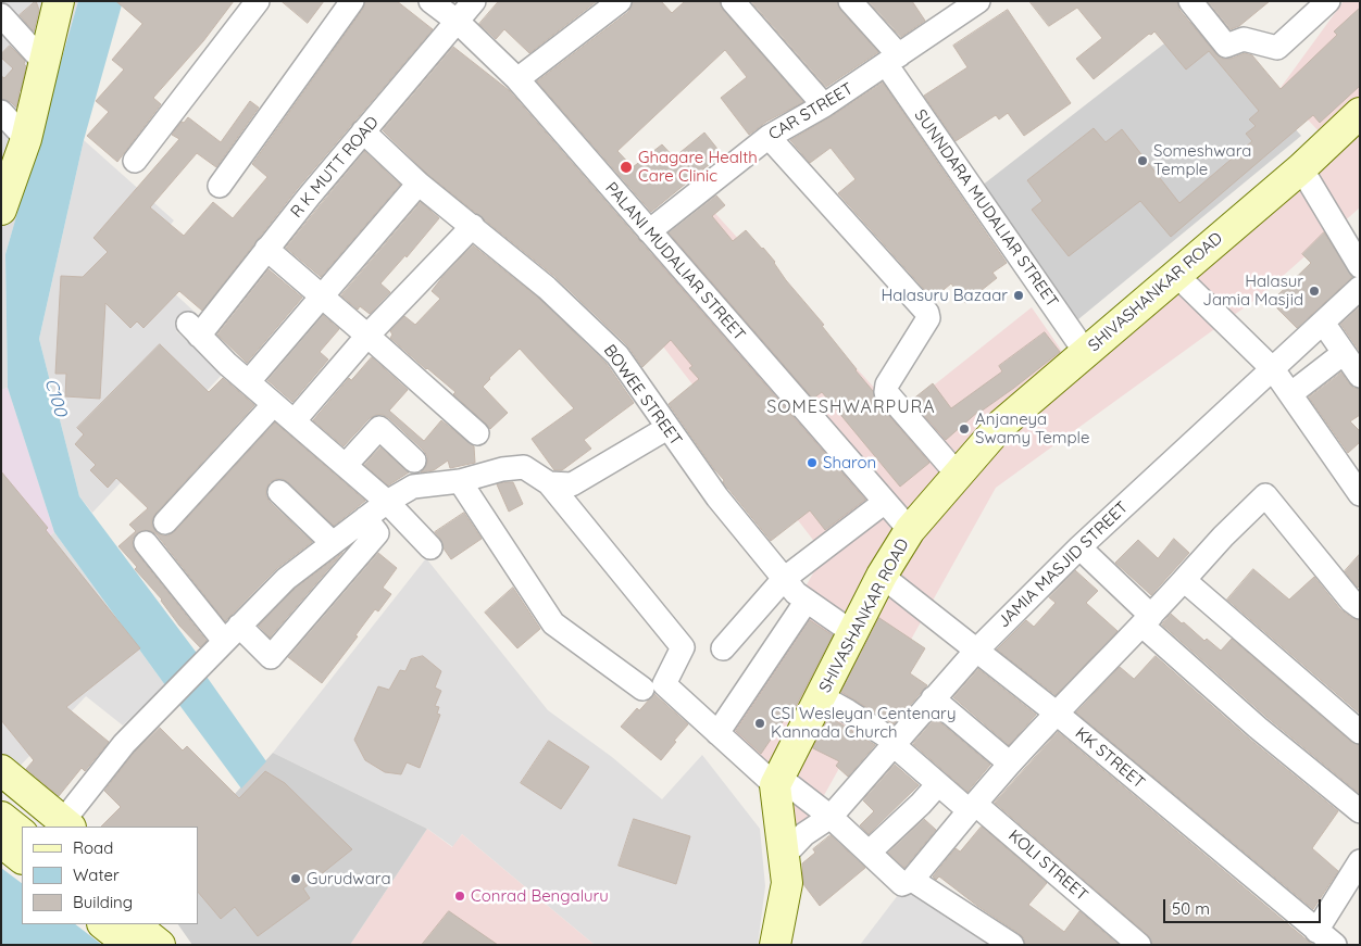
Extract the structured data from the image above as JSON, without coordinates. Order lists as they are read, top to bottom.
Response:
{
  "streets": {
    "street": [
      "CAR STREET",
      "R K MUTT ROAD",
      "SUNNDARA MUDALIAR STREET",
      "PALANI MUDALIAR STREET",
      "SHIVASHANKAR ROAD",
      "BOWEE STREET",
      "JAMIA MASJID STREET",
      "KK STREET",
      "KOLI STREET"
    ]
  },
  "crossings": [
    ["CAR STREET", "SUNNDARA MUDALIAR STREET"],
    ["CAR STREET", "PALANI MUDALIAR STREET"],
    ["R K MUTT ROAD", "PALANI MUDALIAR STREET"],
    ["R K MUTT ROAD", "BOWEE STREET"],
    ["SUNNDARA MUDALIAR STREET", "SHIVASHANKAR ROAD"],
    ["PALANI MUDALIAR STREET", "SHIVASHANKAR ROAD"],
    ["SHIVASHANKAR ROAD", "BOWEE STREET"],
    ["SHIVASHANKAR ROAD", "KK STREET"],
    ["SHIVASHANKAR ROAD", "KOLI STREET"],
    ["JAMIA MASJID STREET", "KK STREET"],
    ["JAMIA MASJID STREET", "KOLI STREET"]
  ],
  "districts": ["SOMESHWARPURA"],
  "water": ["C100"],
  "places": [
    "Someshwara Temple",
    "Ghagare Health Care Clinic",
    "Halasur Jamia Masjid",
    "Halasuru Bazaar",
    "Anjaneya Swamy Temple",
    "Sharon",
    "CSI Wesleyan Centenary Kannada Church",
    "Gurudwara",
    "Conrad Bengaluru"
  ],
  "legend": ["Road", "Water", "Building"],
  "scale_bar": "50 m"
}
